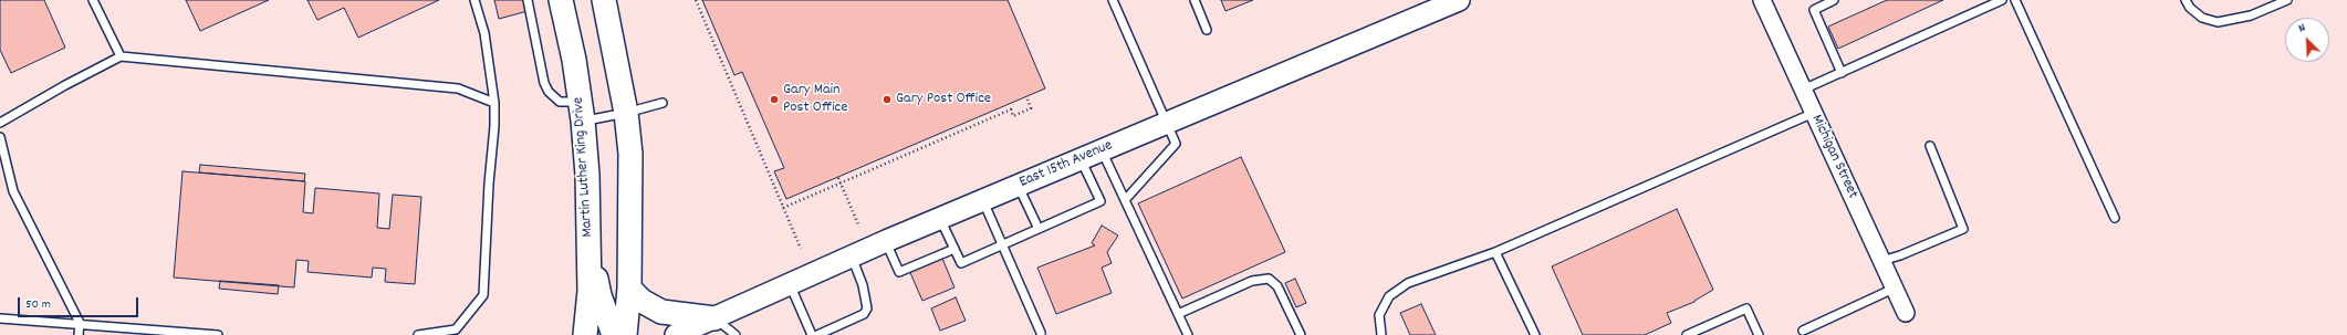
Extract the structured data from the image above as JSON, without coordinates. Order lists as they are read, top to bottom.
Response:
{
  "streets": {
    "main road": ["Martin Luther King Drive"],
    "street": ["Michigan Street", "East 15th Avenue"]
  },
  "places": ["Gary Main Post Office", "Gary Post Office"],
  "scale_bar": "50 m",
  "north": "top left"
}
